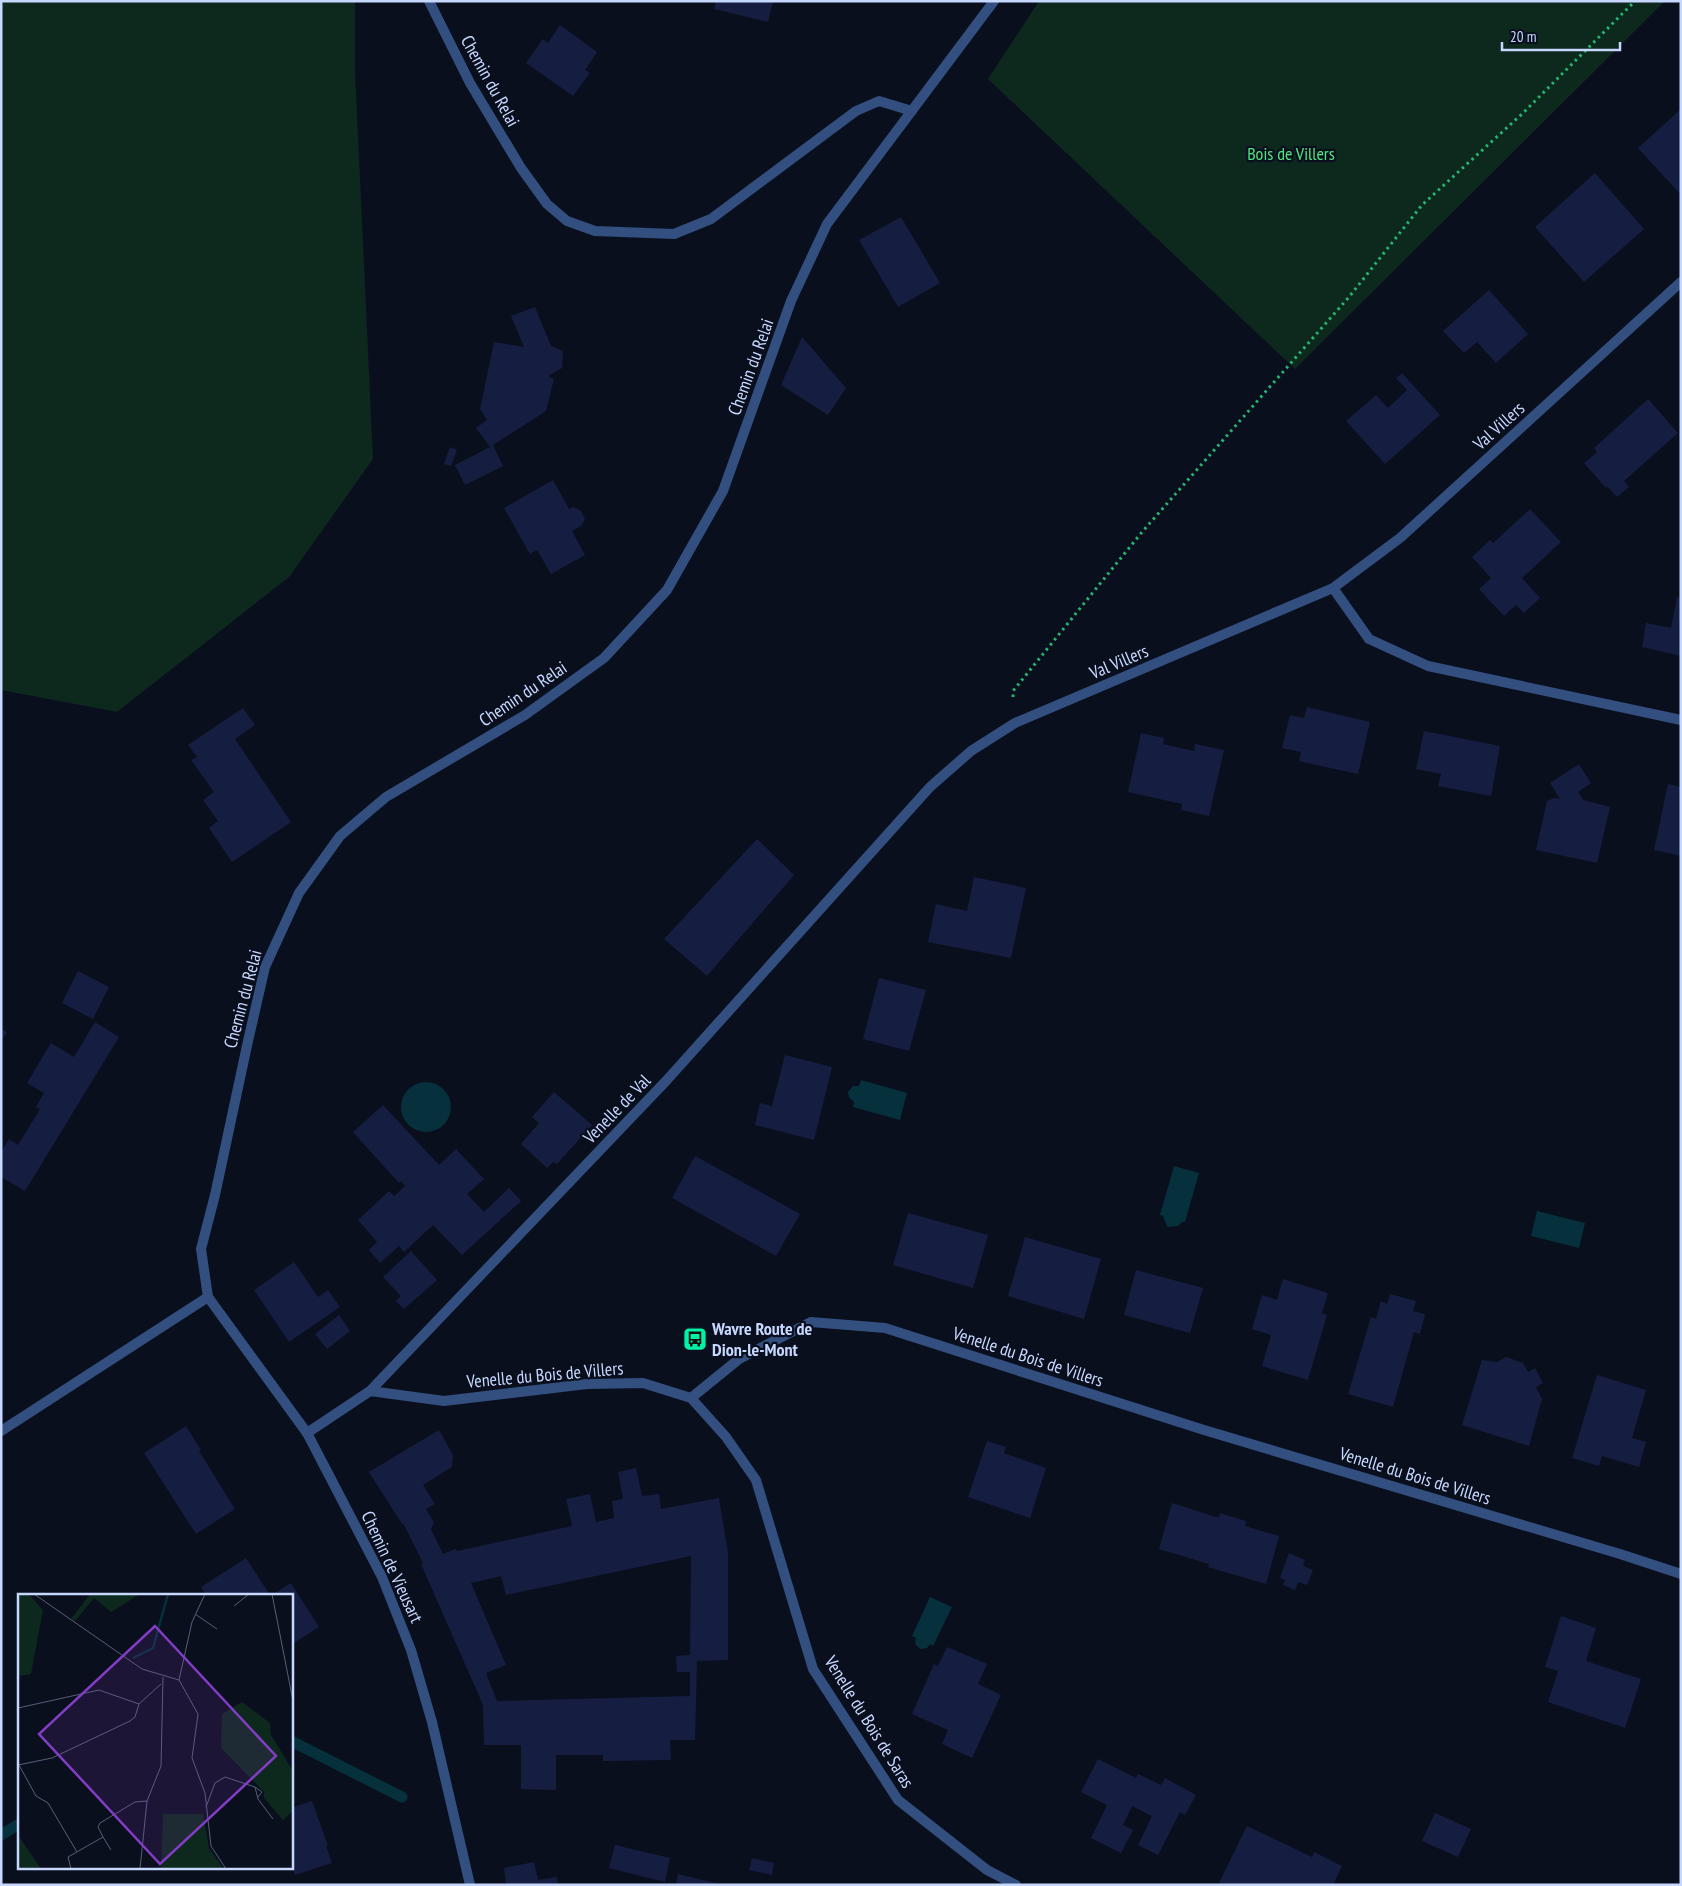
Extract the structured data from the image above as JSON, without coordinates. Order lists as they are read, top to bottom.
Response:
{
  "streets": {
    "street": [
      "Chemin du Relai",
      "Val Villers",
      "Venelle de Val",
      "Venelle du Bois de Villers",
      "Chemin de Vieusart",
      "Venelle du Bois de Saras"
    ]
  },
  "crossings": [
    ["Chemin du Relai", "Chemin de Vieusart"],
    ["Val Villers", "Venelle de Val"],
    ["Venelle de Val", "Venelle du Bois de Villers"],
    ["Venelle de Val", "Chemin de Vieusart"],
    ["Venelle du Bois de Villers", "Venelle du Bois de Saras"]
  ],
  "parks": ["Bois de Villers"],
  "places": {
    "bus stop": ["Wavre Route de Dion-le-Mont"]
  },
  "scale_bar": "20 m"
}
